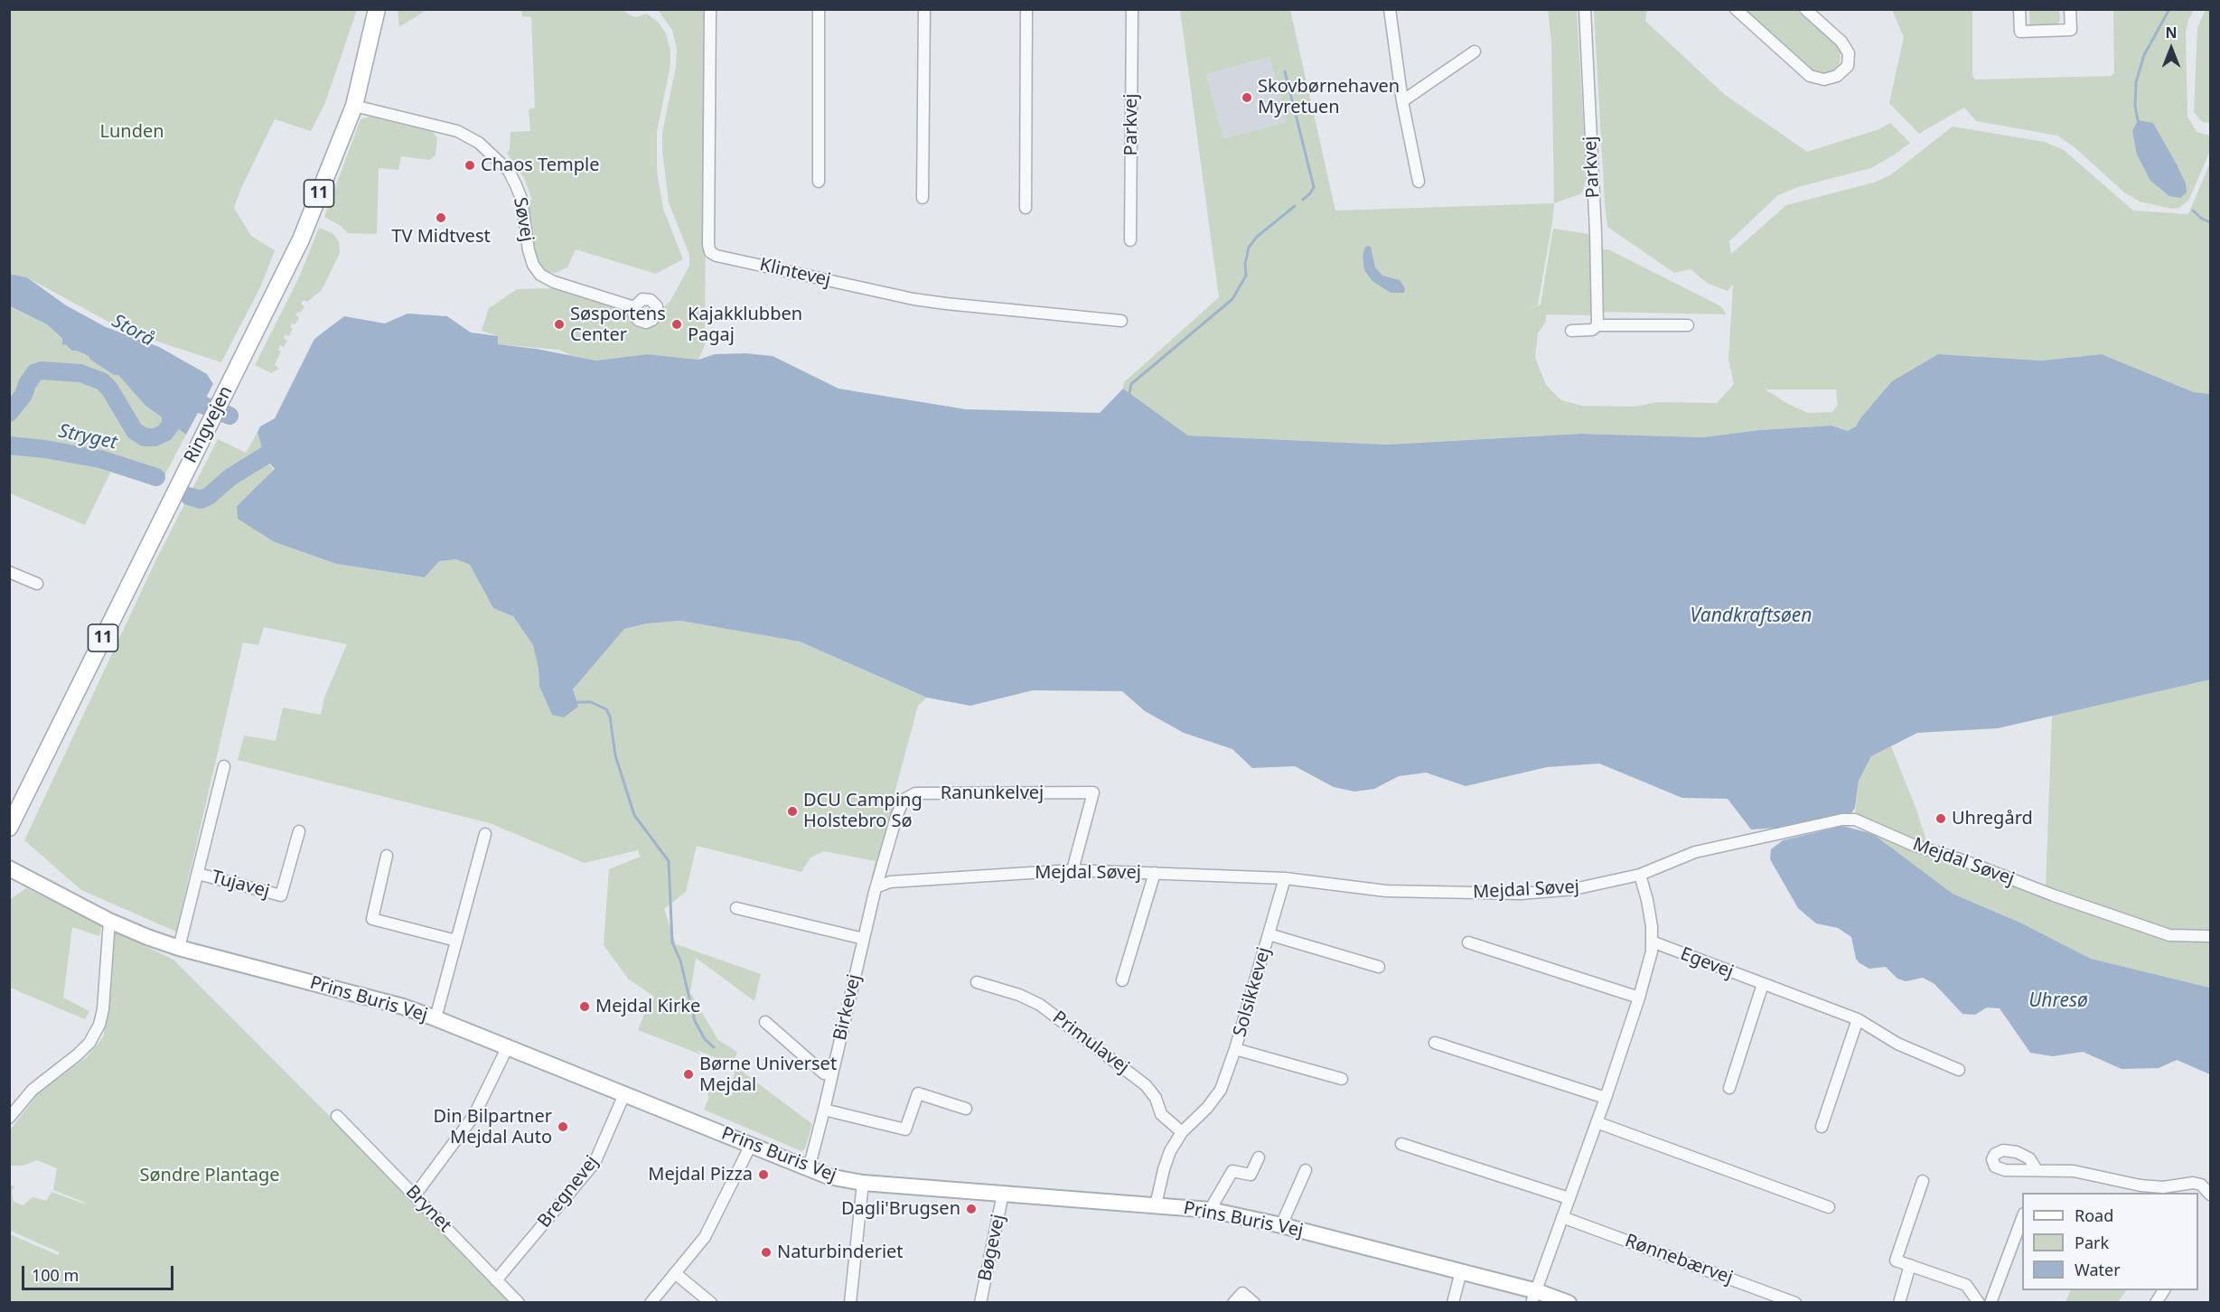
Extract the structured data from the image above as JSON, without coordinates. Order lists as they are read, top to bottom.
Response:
{
  "streets": {
    "main road": ["11", "Ringvejen"],
    "street": [
      "Parkvej",
      "Søvej",
      "Klintevej",
      "Ranunkelvej",
      "Mejdal Søvej",
      "Tujavej",
      "Egevej",
      "Solsikkevej",
      "Prins Buris Vej",
      "Birkevej",
      "Primulavej",
      "Bregnevej",
      "Brynet",
      "Bøgevej",
      "Rønnebærvej"
    ]
  },
  "crossings": [
    ["Søvej", "Ringvejen"],
    ["Ranunkelvej", "Mejdal Søvej"],
    ["Ranunkelvej", "Birkevej"],
    ["Mejdal Søvej", "Solsikkevej"],
    ["Mejdal Søvej", "Birkevej"],
    ["Tujavej", "Prins Buris Vej"],
    ["Solsikkevej", "Prins Buris Vej"],
    ["Solsikkevej", "Primulavej"],
    ["Prins Buris Vej", "Birkevej"],
    ["Prins Buris Vej", "Bregnevej"],
    ["Prins Buris Vej", "Bøgevej"],
    ["Bregnevej", "Brynet"]
  ],
  "water": [
    "Storå",
    "Stryget",
    "Vandkraftsøen",
    "Uhresø"
  ],
  "parks": ["Lunden", "Søndre Plantage"],
  "places": [
    "Skovbørnehaven Myretuen",
    "Chaos Temple",
    "TV Midtvest",
    "Søsportens Center",
    "Kajakklubben Pagaj",
    "DCU Camping Holstebro Sø",
    "Uhregård",
    "Mejdal Kirke",
    "Børne Universet Mejdal",
    "Din Bilpartner Mejdal Auto",
    "Mejdal Pizza",
    "Dagli'Brugsen",
    "Naturbinderiet"
  ],
  "legend": ["Road", "Park", "Water"],
  "scale_bar": "100 m",
  "north": "top"
}
